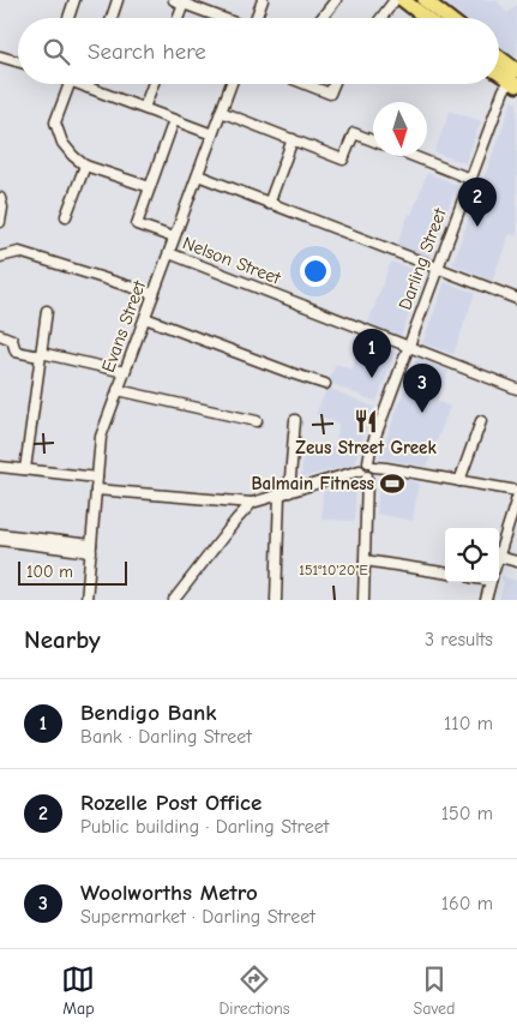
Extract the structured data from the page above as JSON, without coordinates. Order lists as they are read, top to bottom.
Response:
{
  "streets": {
    "street": ["Darling Street", "Nelson Street", "Evans Street"]
  },
  "crossings": [
    ["Darling Street", "Nelson Street"],
    ["Nelson Street", "Evans Street"]
  ],
  "places": {
    "restaurant": ["Zeus Street Greek"],
    "sports": ["Balmain Fitness"]
  },
  "scale_bar": "100 m",
  "north": "bottom",
  "page": {
    "search": "Search here",
    "pins": ["2", "1", "3"],
    "scale": "100 m",
    "heading": ["Nearby", "3 results"],
    "list": [
      {
        "mark": "1",
        "name": "Bendigo Bank",
        "note": "Bank · Darling Street",
        "value": "110 m"
      },
      {
        "mark": "2",
        "name": "Rozelle Post Office",
        "note": "Public building · Darling Street",
        "value": "150 m"
      },
      {
        "mark": "3",
        "name": "Woolworths Metro",
        "note": "Supermarket · Darling Street",
        "value": "160 m"
      }
    ],
    "nav": ["Map", "Directions", "Saved"]
  },
  "coordinates": ["151°10'20\"E"]
}
